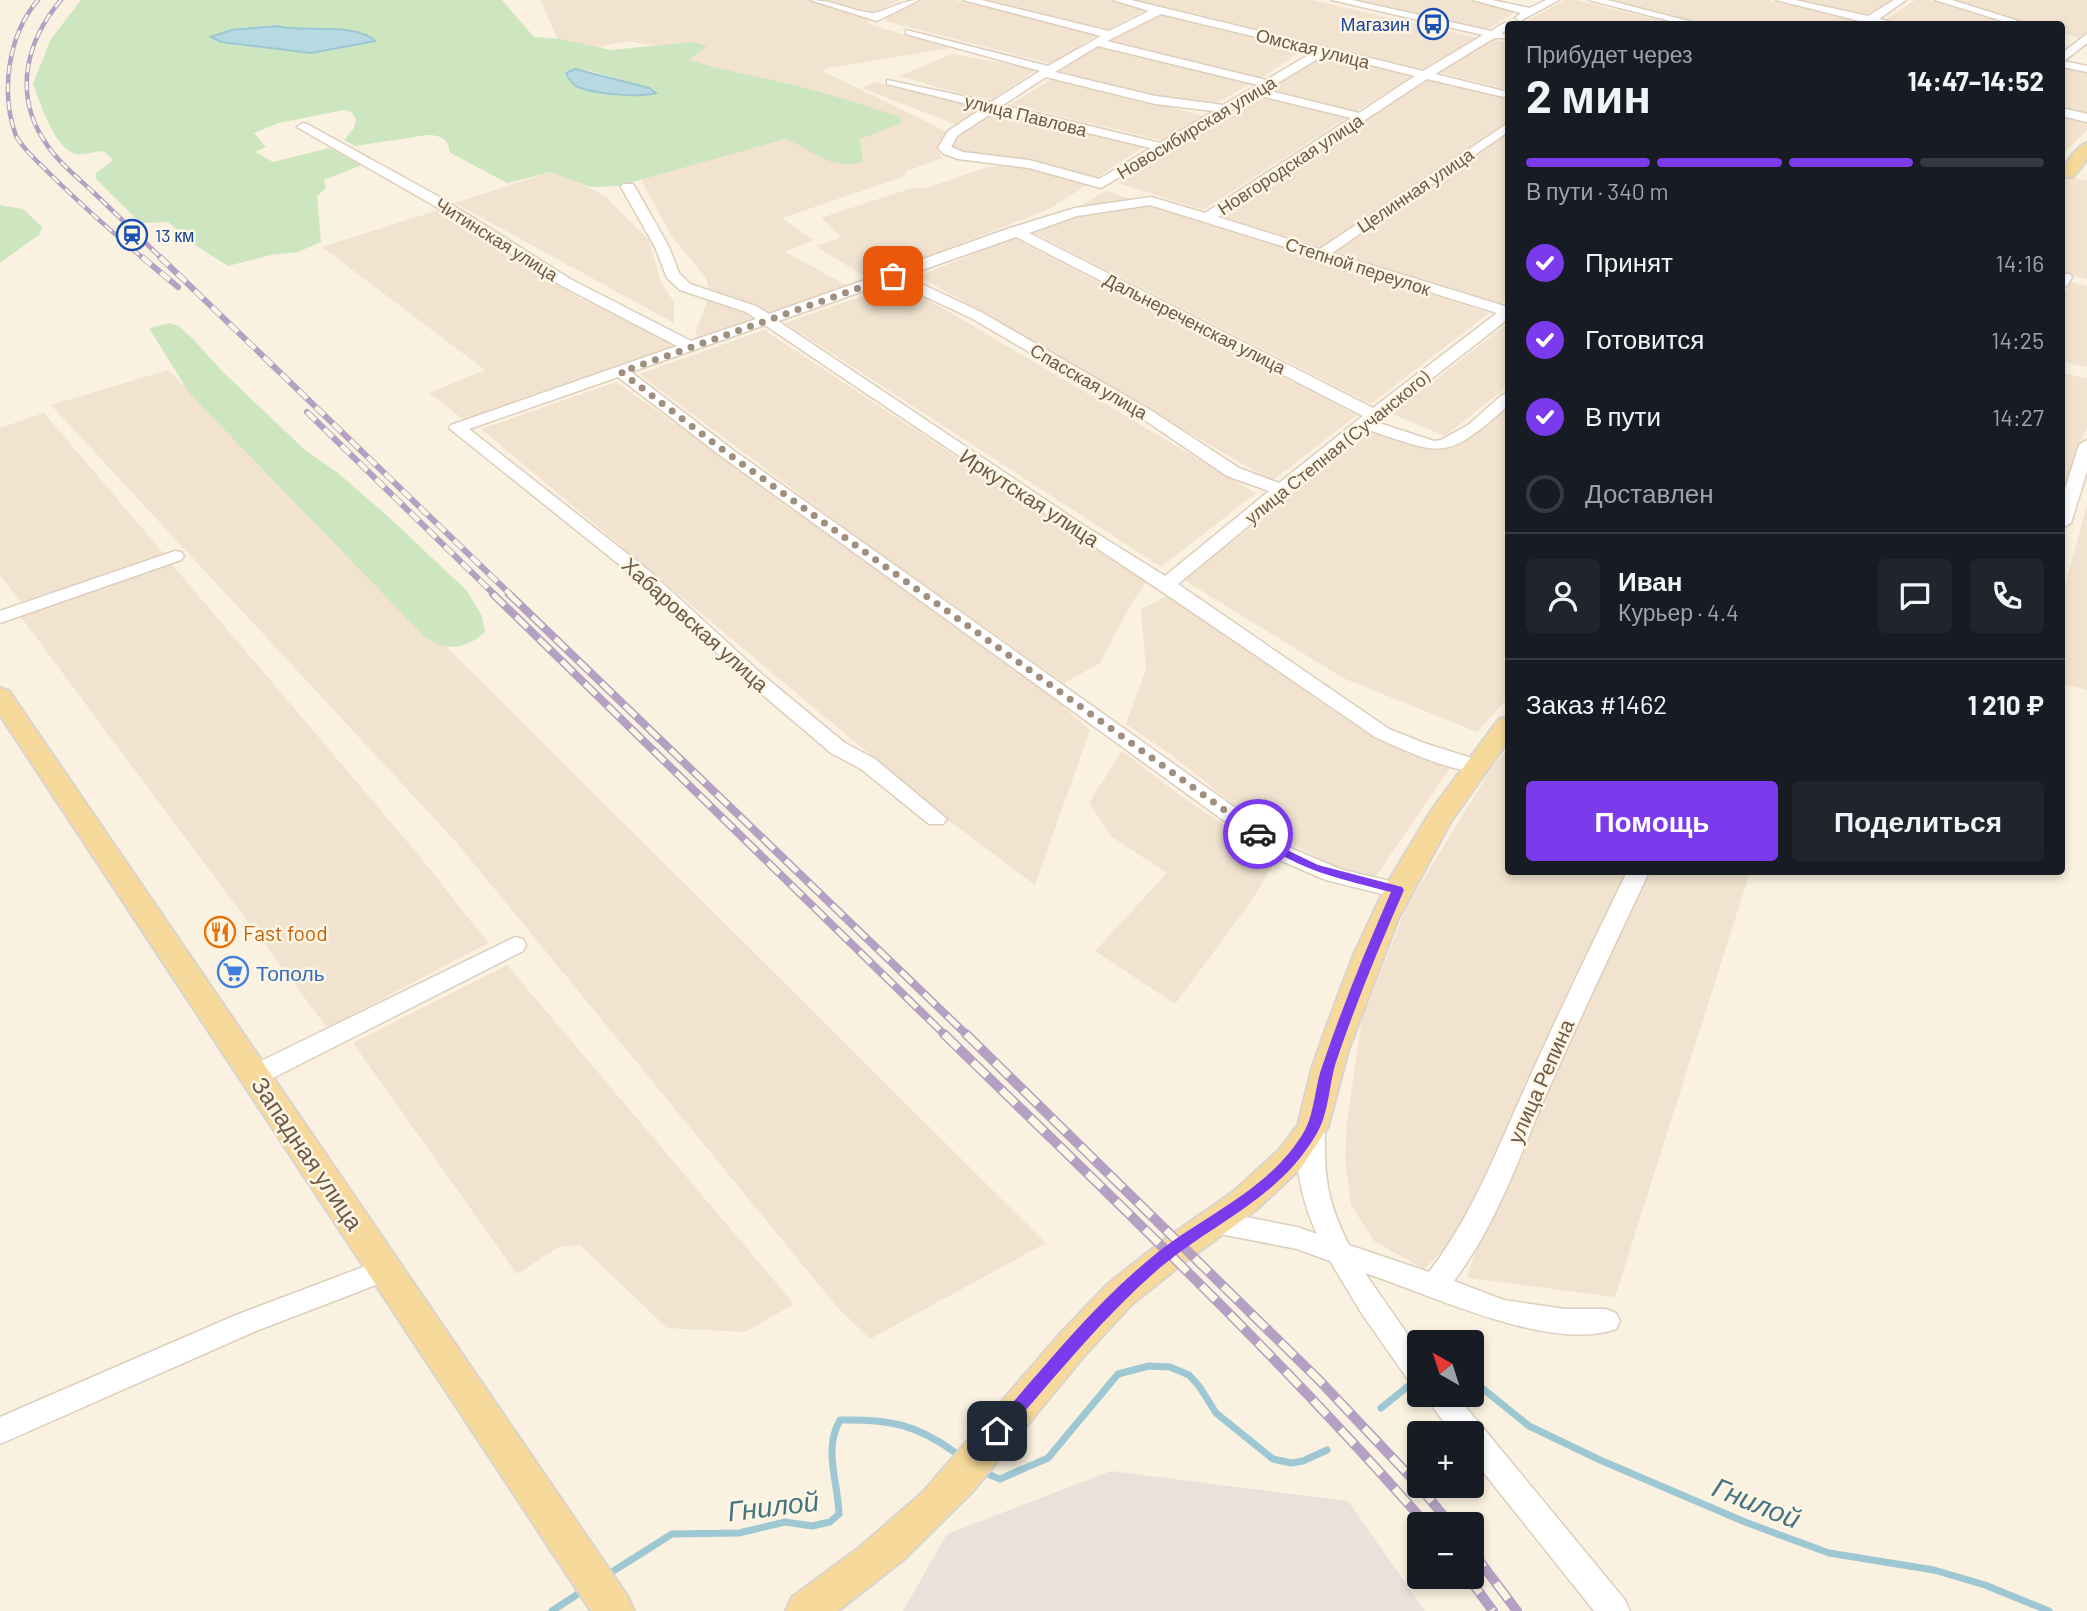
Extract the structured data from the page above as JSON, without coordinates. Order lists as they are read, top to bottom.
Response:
{
  "streets": {
    "main road": ["Западная улица"],
    "street": [
      "Омская улица",
      "улица Павлова",
      "Новосибирская улица",
      "Новгородская улица",
      "Целинная улица",
      "Читинская улица",
      "Степной переулок",
      "Дальнереченская улица",
      "Спасская улица",
      "улица Степная (Сучанского)",
      "Иркутская улица",
      "Хабаровская улица",
      "улица Репина"
    ]
  },
  "crossings": [
    ["Омская улица", "Новосибирская улица"],
    ["Омская улица", "Новгородская улица"],
    ["улица Павлова", "Новосибирская улица"],
    ["Новгородская улица", "Читинская улица"],
    ["Новгородская улица", "Степной переулок"],
    ["Новгородская улица", "Дальнереченская улица"],
    ["Новгородская улица", "Спасская улица"],
    ["Новгородская улица", "Иркутская улица"],
    ["Новгородская улица", "Хабаровская улица"],
    ["Целинная улица", "Степной переулок"],
    ["Дальнереченская улица", "улица Степная (Сучанского)"],
    ["Спасская улица", "улица Степная (Сучанского)"],
    ["улица Степная (Сучанского)", "Иркутская улица"]
  ],
  "water": ["Гнилой"],
  "places": {
    "bus stop": ["Магазин"],
    "station": ["13 км"],
    "restaurant": ["Fast food"],
    "supermarket": ["Тополь"]
  },
  "north": "top left",
  "page": {
    "heading": ["2 мин", "Прибудет через", "14:47–14:52"],
    "panel": [
      "Иван",
      "Курьер · 4.4",
      "Заказ #1462",
      "1 210 ₽"
    ],
    "bar": "В пути · 340 m",
    "list": [
      ["Принят", "14:16"],
      ["Готовится", "14:25"],
      ["В пути", "14:27"],
      "Доставлен"
    ],
    "buttons": ["Помощь", "Поделиться"],
    "map_buttons": ["+", "−"]
  }
}
